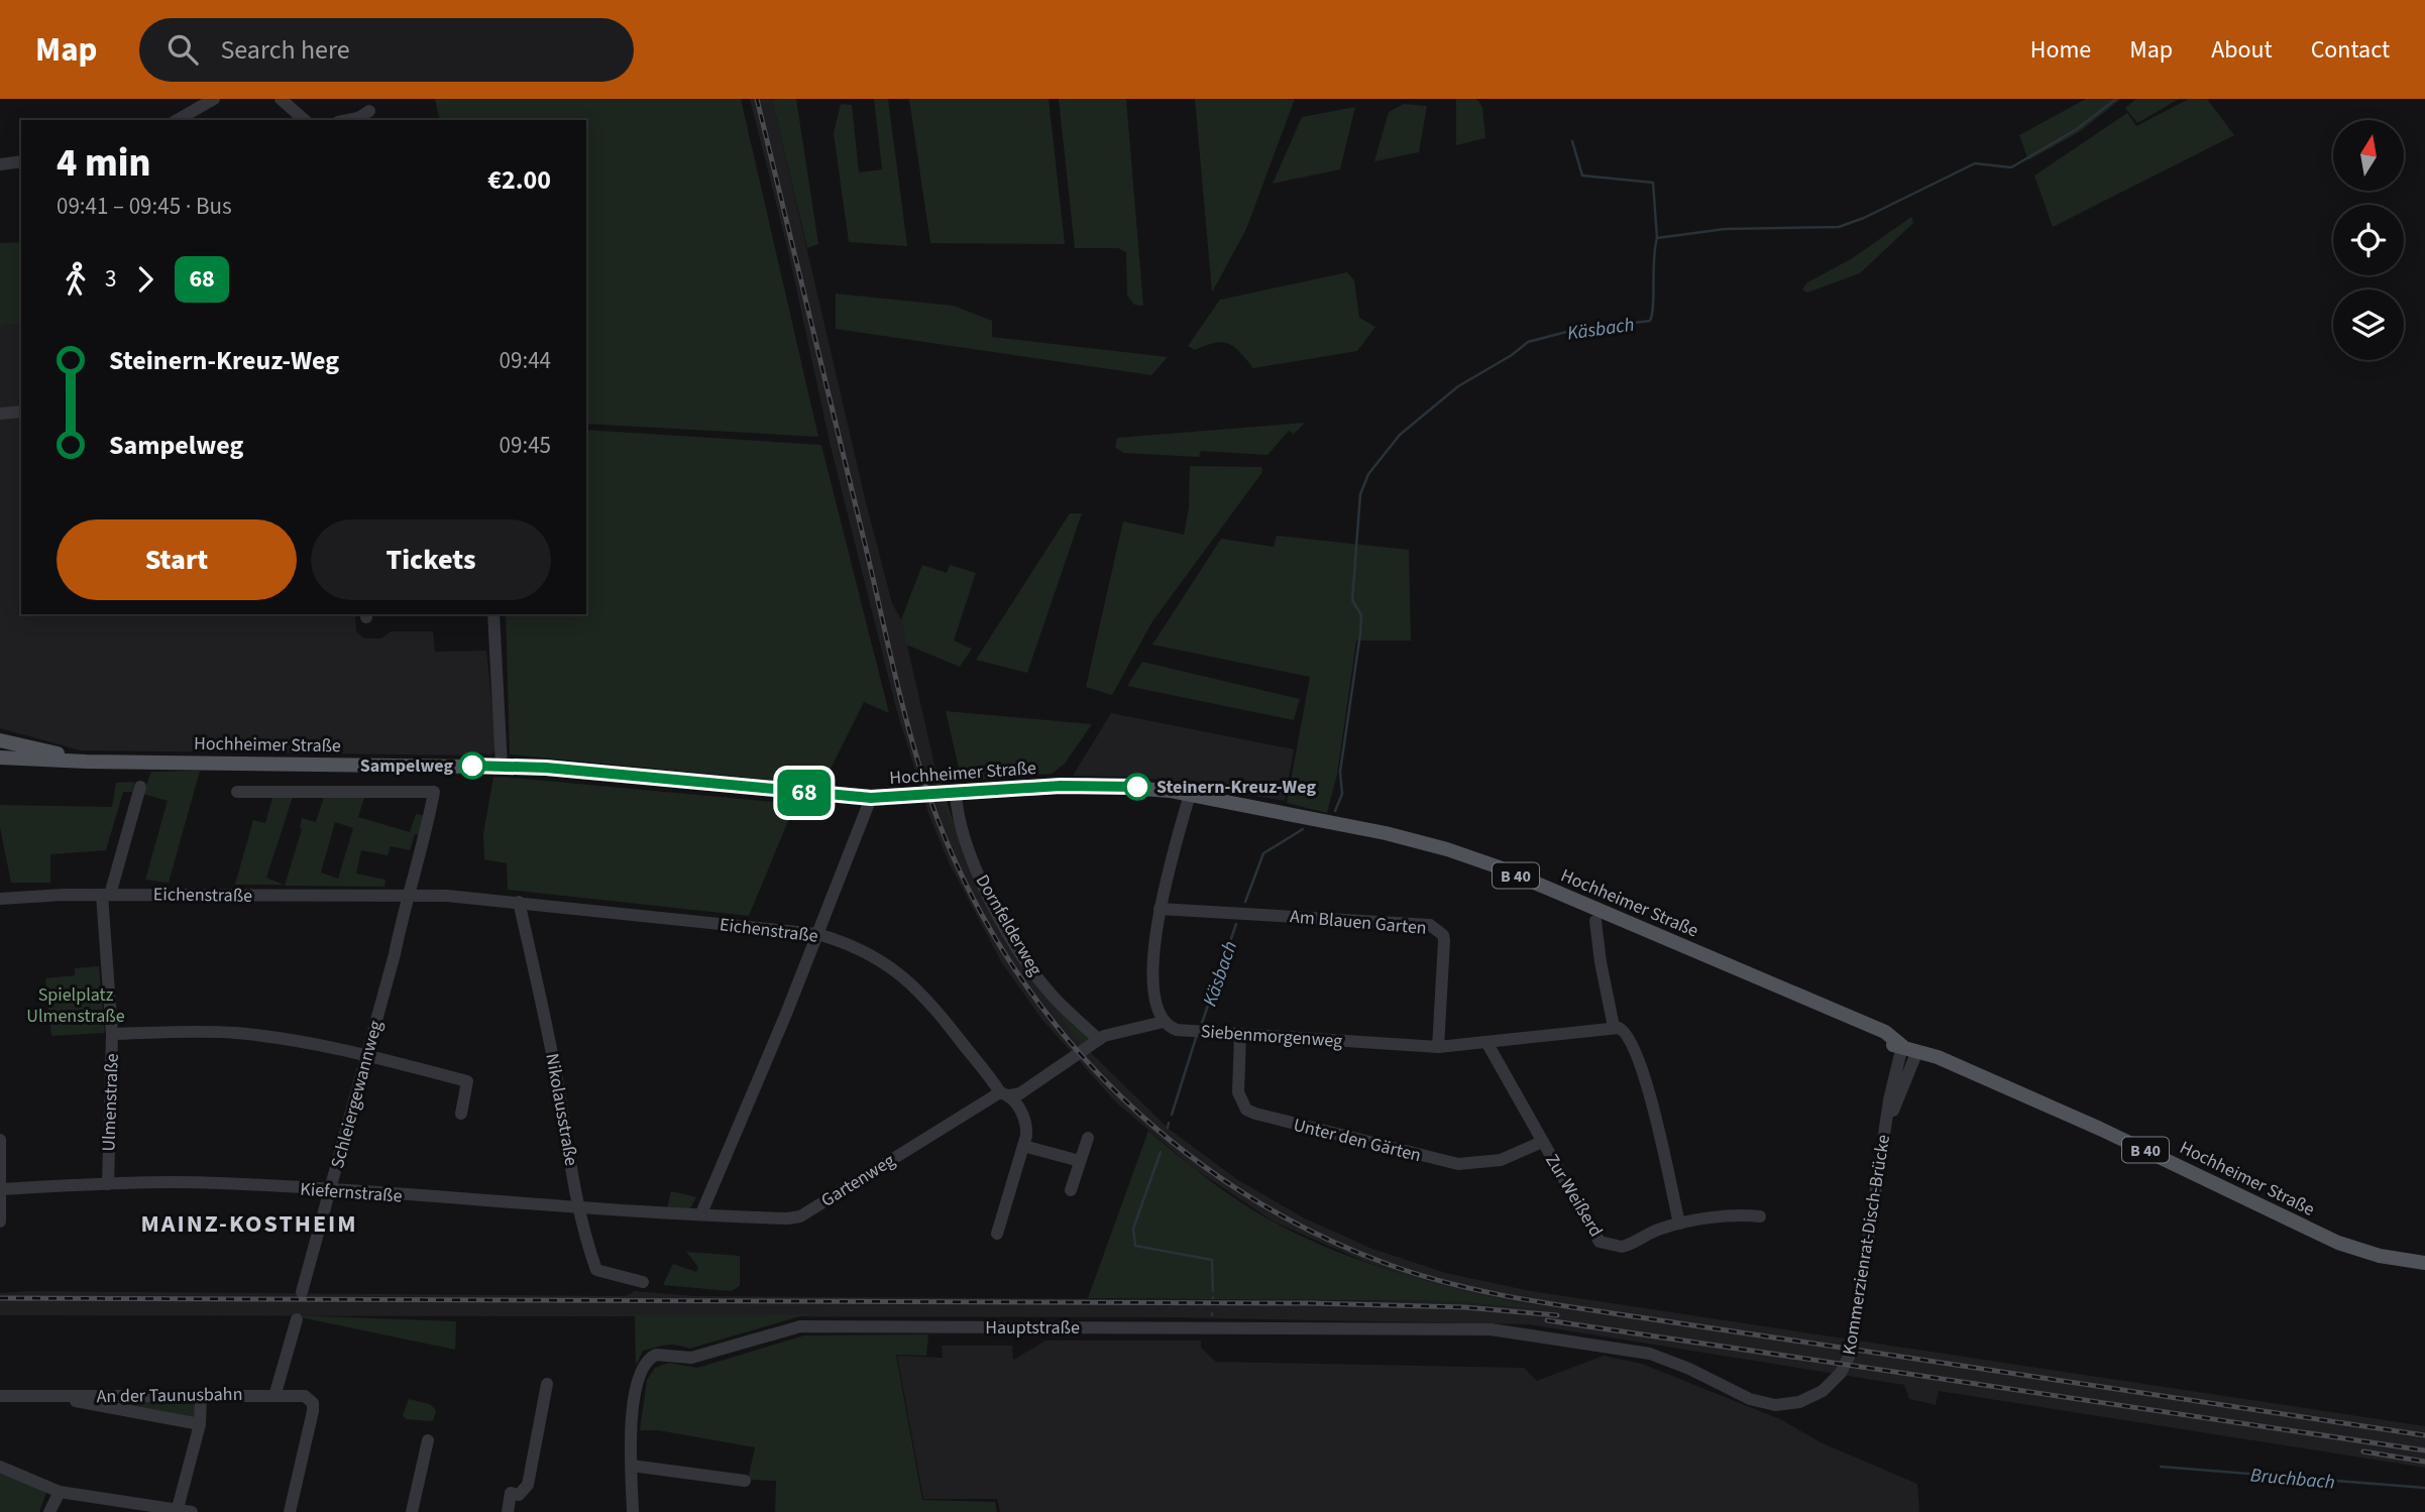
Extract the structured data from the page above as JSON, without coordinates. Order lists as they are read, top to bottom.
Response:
{
  "streets": {
    "main road": ["Hochheimer Straße", "B 40"],
    "street": [
      "Eichenstraße",
      "Am Blauen Garten",
      "Dornfelderweg",
      "Siebenmorgenweg",
      "Schleiergewannweg",
      "Ulmenstraße",
      "Nikolausstraße",
      "Unter den Gärten",
      "Gartenweg",
      "Kiefernstraße",
      "Zur Weißerd",
      "Kommerzienrat-Disch-Brücke",
      "Hauptstraße",
      "An der Taunusbahn"
    ]
  },
  "crossings": [
    ["Hochheimer Straße", "Dornfelderweg"],
    ["Hochheimer Straße", "Kommerzienrat-Disch-Brücke"],
    ["Eichenstraße", "Schleiergewannweg"],
    ["Eichenstraße", "Ulmenstraße"],
    ["Eichenstraße", "Nikolausstraße"],
    ["Eichenstraße", "Gartenweg"],
    ["Am Blauen Garten", "Siebenmorgenweg"],
    ["Dornfelderweg", "Gartenweg"],
    ["Siebenmorgenweg", "Unter den Gärten"],
    ["Siebenmorgenweg", "Gartenweg"],
    ["Siebenmorgenweg", "Zur Weißerd"],
    ["Schleiergewannweg", "Kiefernstraße"],
    ["Ulmenstraße", "Kiefernstraße"],
    ["Nikolausstraße", "Kiefernstraße"],
    ["Unter den Gärten", "Zur Weißerd"],
    ["Gartenweg", "Kiefernstraße"],
    ["Kommerzienrat-Disch-Brücke", "Hauptstraße"]
  ],
  "districts": ["MAINZ-KOSTHEIM"],
  "water": ["Käsbach", "Bruchbach"],
  "parks": ["Spielplatz Ulmenstraße"],
  "places": ["Sampelweg", "Steinern-Kreuz-Weg"],
  "lines": ["bus line 68"],
  "north": "top",
  "page": {
    "header": "Map",
    "search": "Search here",
    "nav": [
      "Home",
      "Map",
      "About",
      "Contact"
    ],
    "on_map": "68",
    "heading": ["4 min", "09:41 – 09:45 · Bus", "€2.00"],
    "legs": ["3", "68"],
    "list": [
      {
        "name": "Steinern-Kreuz-Weg",
        "value": "09:44"
      },
      {
        "name": "Sampelweg",
        "value": "09:45"
      }
    ],
    "buttons": ["Start", "Tickets"]
  }
}
